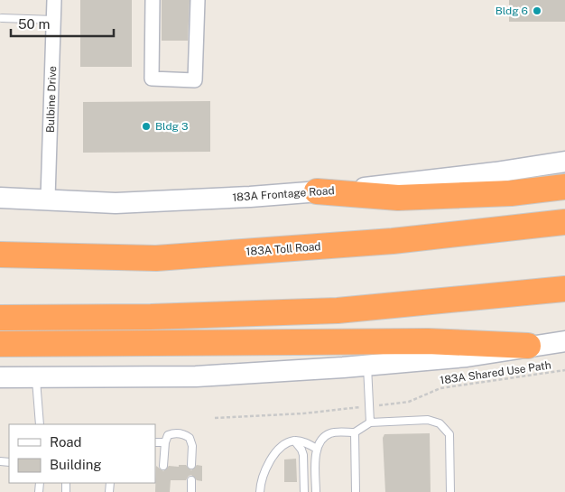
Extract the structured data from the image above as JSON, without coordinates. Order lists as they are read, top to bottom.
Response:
{
  "streets": {
    "highway": ["183A Toll Road"],
    "main road": ["183A Frontage Road"],
    "street": ["Bulbine Drive"],
    "path": ["183A Shared Use Path"]
  },
  "crossings": [
    ["Bulbine Drive", "183A Frontage Road"]
  ],
  "places": ["Bldg 6", "Bldg 3"],
  "legend": ["Road", "Building"],
  "scale_bar": "50 m"
}
